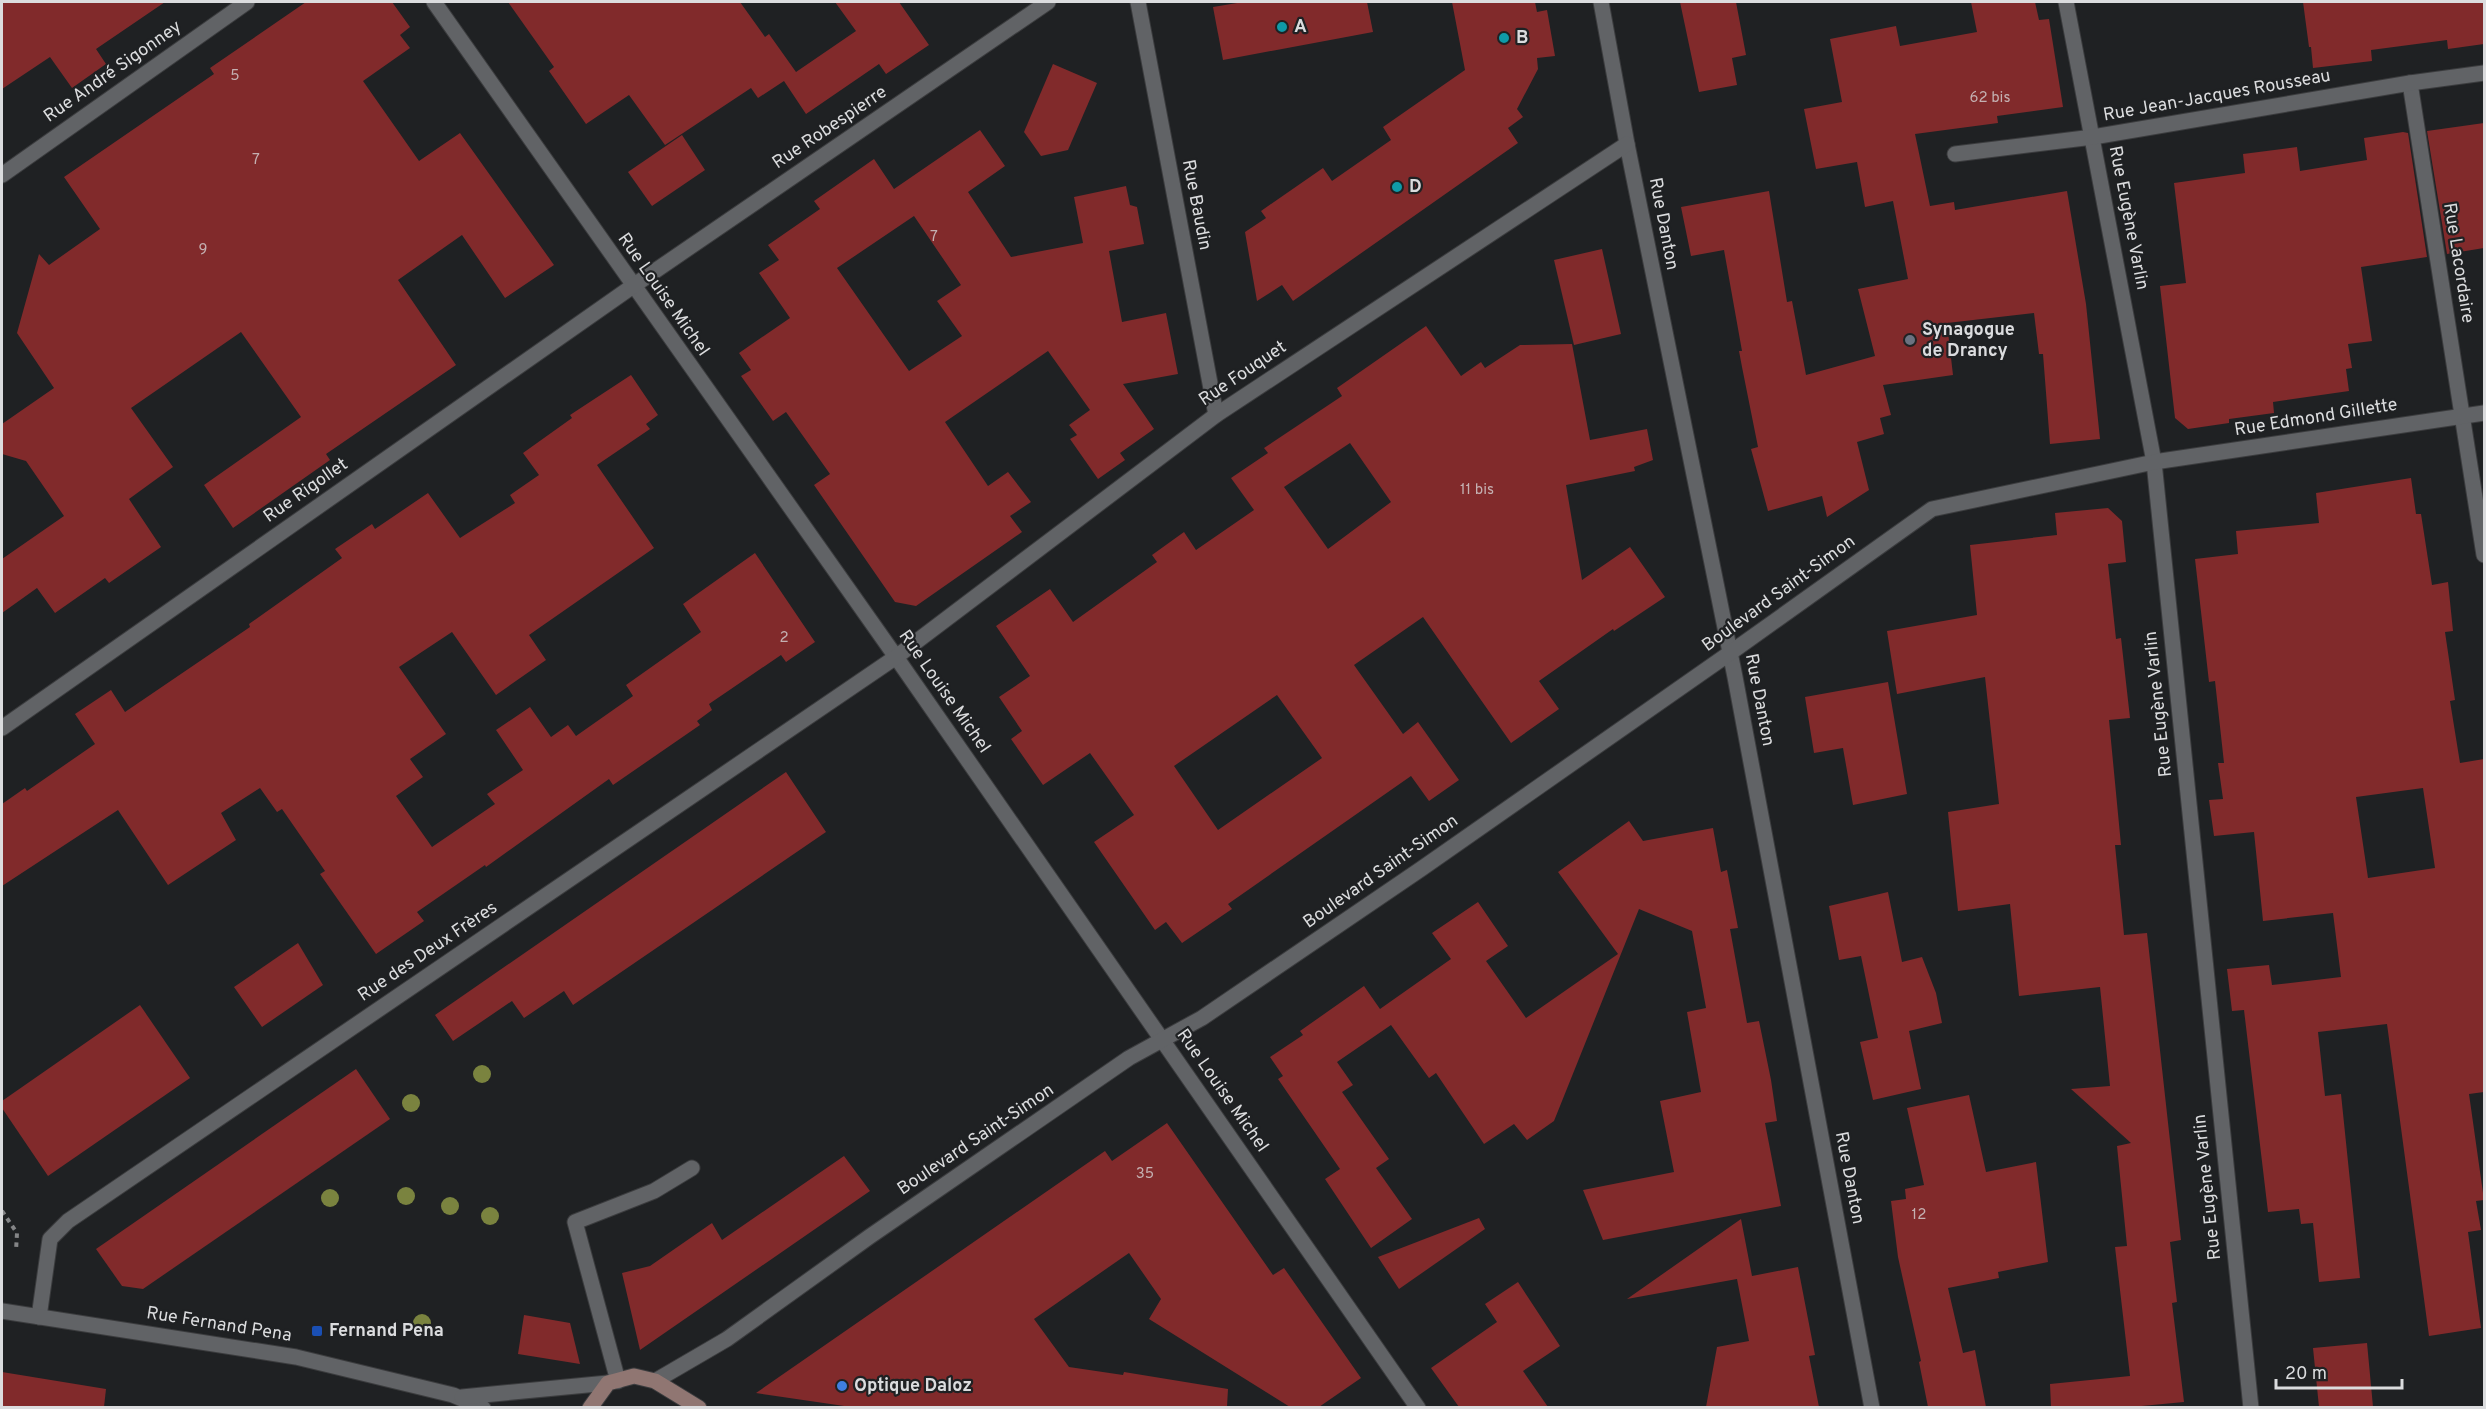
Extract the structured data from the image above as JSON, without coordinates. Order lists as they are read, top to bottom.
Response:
{
  "streets": {
    "street": [
      "Rue André Sigonney",
      "Rue Jean-Jacques Rousseau",
      "Rue Robespierre",
      "Rue Baudin",
      "Rue Eugène Varlin",
      "Rue Danton",
      "Rue Lacordaire",
      "Rue Louise Michel",
      "Rue Fouquet",
      "Rue Edmond Gillette",
      "Rue Rigollet",
      "Boulevard Saint-Simon",
      "Rue des Deux Frères",
      "Rue Fernand Pena"
    ]
  },
  "crossings": [
    ["Rue Jean-Jacques Rousseau", "Rue Eugène Varlin"],
    ["Rue Jean-Jacques Rousseau", "Rue Lacordaire"],
    ["Rue Robespierre", "Rue Louise Michel"],
    ["Rue Robespierre", "Rue Rigollet"],
    ["Rue Baudin", "Rue Fouquet"],
    ["Rue Eugène Varlin", "Rue Edmond Gillette"],
    ["Rue Eugène Varlin", "Boulevard Saint-Simon"],
    ["Rue Danton", "Rue Fouquet"],
    ["Rue Danton", "Boulevard Saint-Simon"],
    ["Rue Lacordaire", "Rue Edmond Gillette"],
    ["Rue Louise Michel", "Rue Fouquet"],
    ["Rue Louise Michel", "Rue Rigollet"],
    ["Rue Louise Michel", "Boulevard Saint-Simon"],
    ["Rue Louise Michel", "Rue des Deux Frères"],
    ["Rue Fouquet", "Rue des Deux Frères"],
    ["Rue Edmond Gillette", "Boulevard Saint-Simon"],
    ["Rue des Deux Frères", "Rue Fernand Pena"]
  ],
  "places": {
    "other": [
      "A",
      "B",
      "D",
      "Synagogue de Drancy",
      "Optique Daloz"
    ],
    "transit": ["Fernand Pena"]
  },
  "house_numbers": [
    "5",
    "62 bis",
    "7",
    "7",
    "9",
    "11 bis",
    "2",
    "35",
    "12"
  ],
  "scale_bar": "20 m"
}
